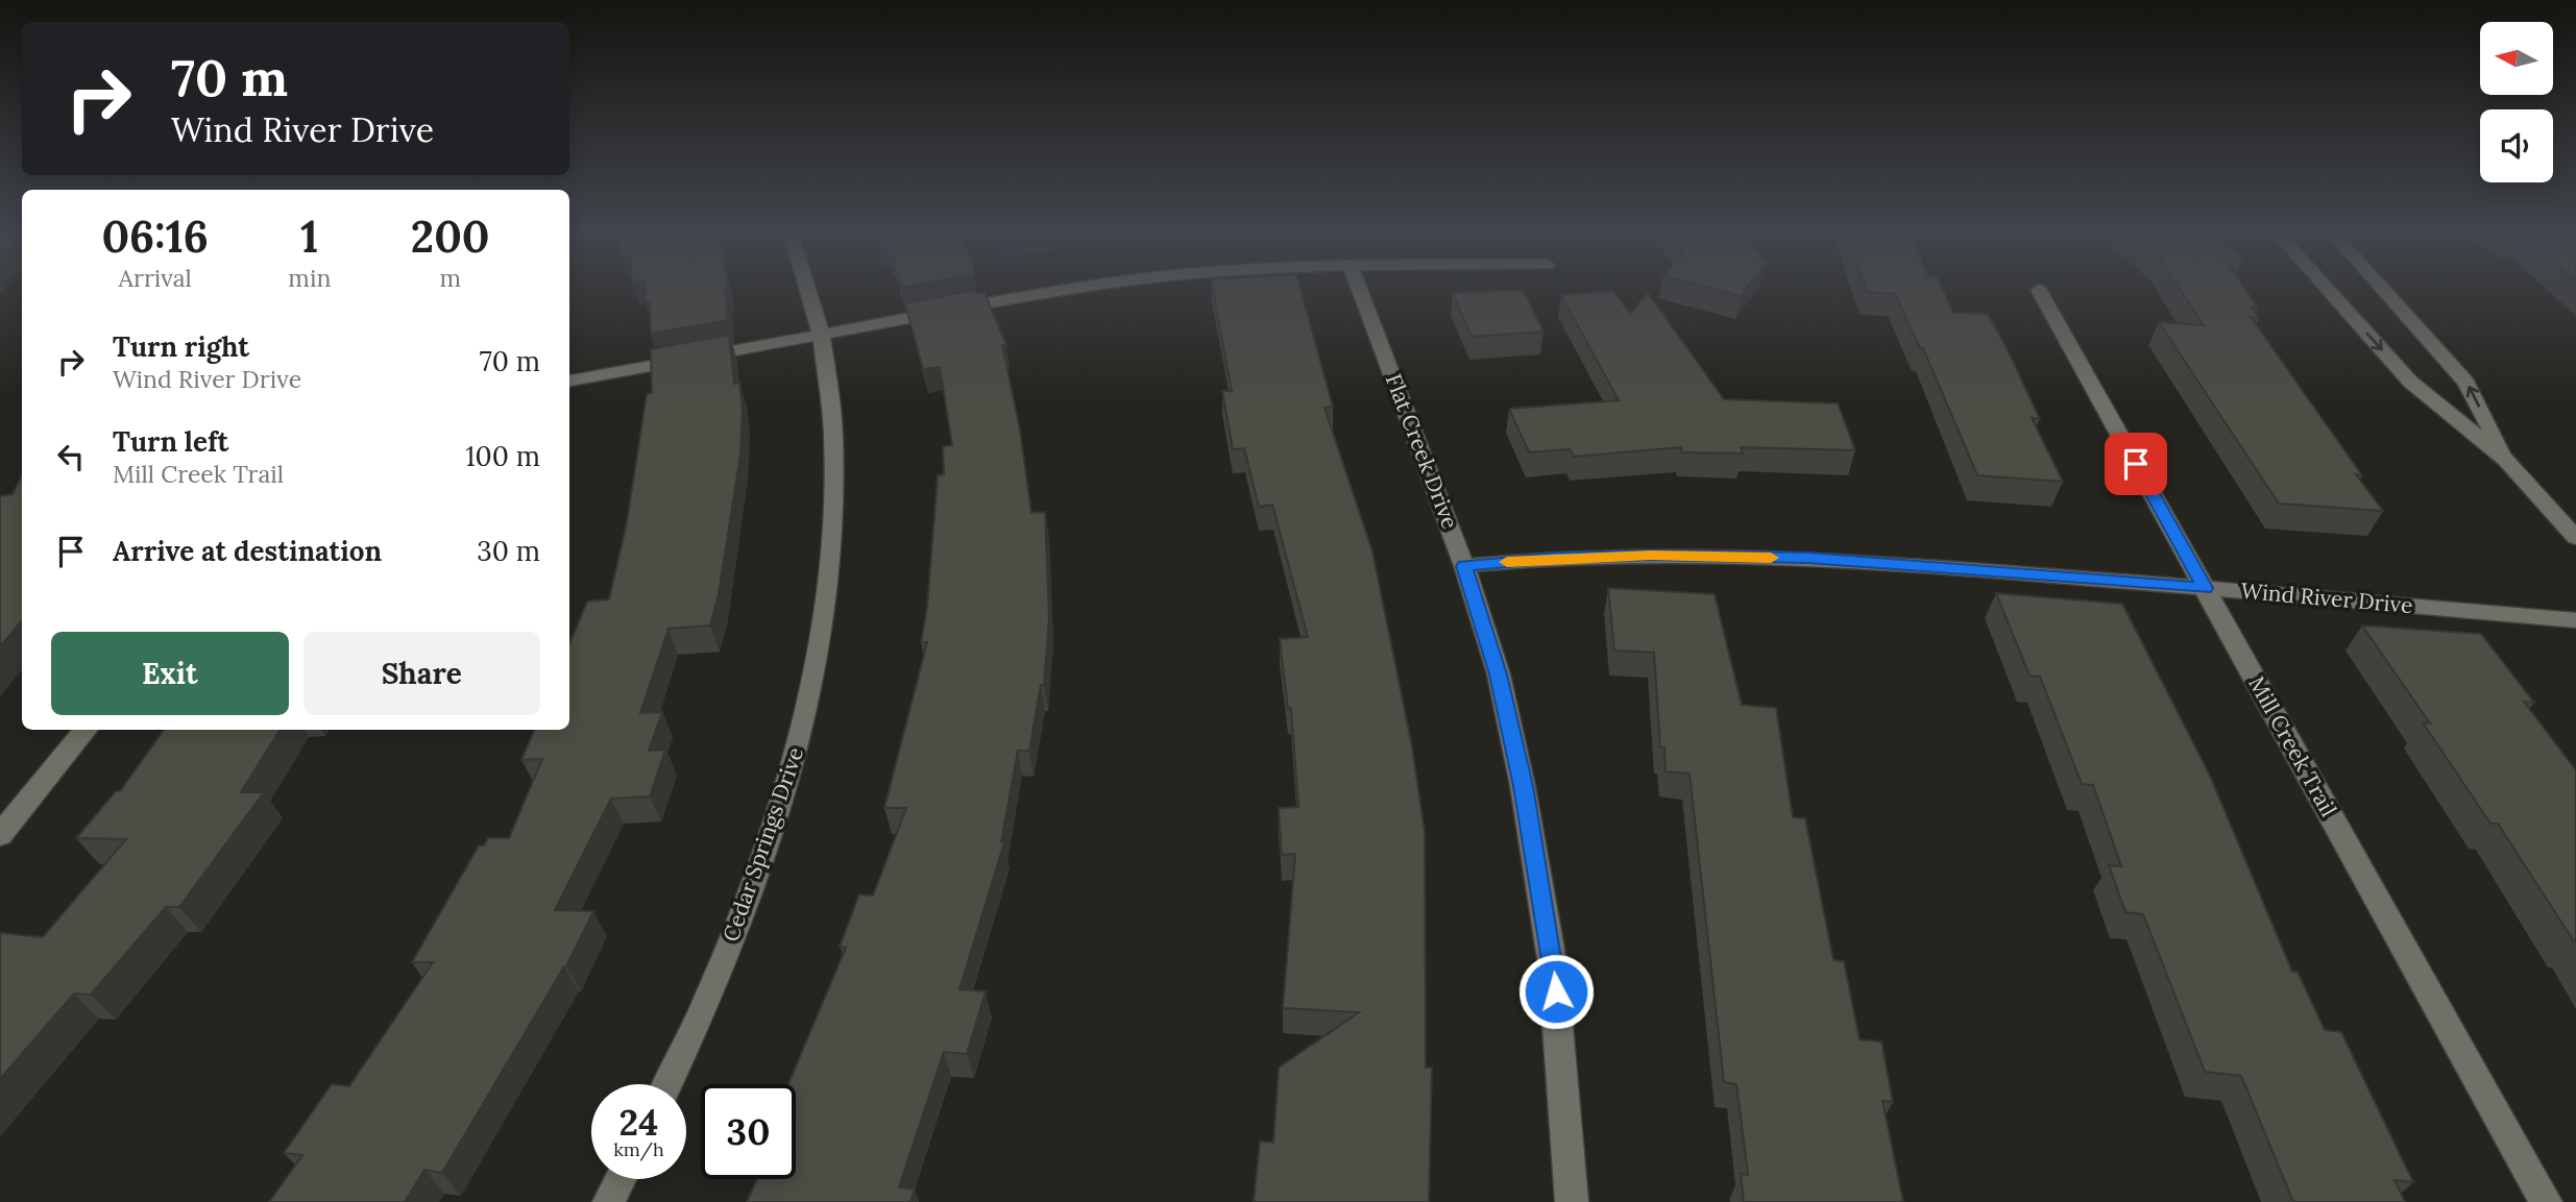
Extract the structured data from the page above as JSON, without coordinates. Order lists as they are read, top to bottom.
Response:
{
  "streets": {
    "street": [
      "Flat Creek Drive",
      "Wind River Drive",
      "Mill Creek Trail",
      "Cedar Springs Drive"
    ]
  },
  "crossings": [
    ["Flat Creek Drive", "Wind River Drive"],
    ["Wind River Drive", "Mill Creek Trail"]
  ],
  "north": "left",
  "page": {
    "turn": ["70 m", "Wind River Drive"],
    "eta": [
      "06:16",
      "Arrival",
      "1",
      "min",
      "200",
      "m"
    ],
    "list": [
      {
        "name": "Turn right",
        "note": "Wind River Drive",
        "value": "70 m"
      },
      {
        "name": "Turn left",
        "note": "Mill Creek Trail",
        "value": "100 m"
      },
      {
        "name": "Arrive at destination",
        "value": "30 m"
      }
    ],
    "buttons": ["Exit", "Share"],
    "speed": "24 km/h",
    "limit": "30"
  }
}
